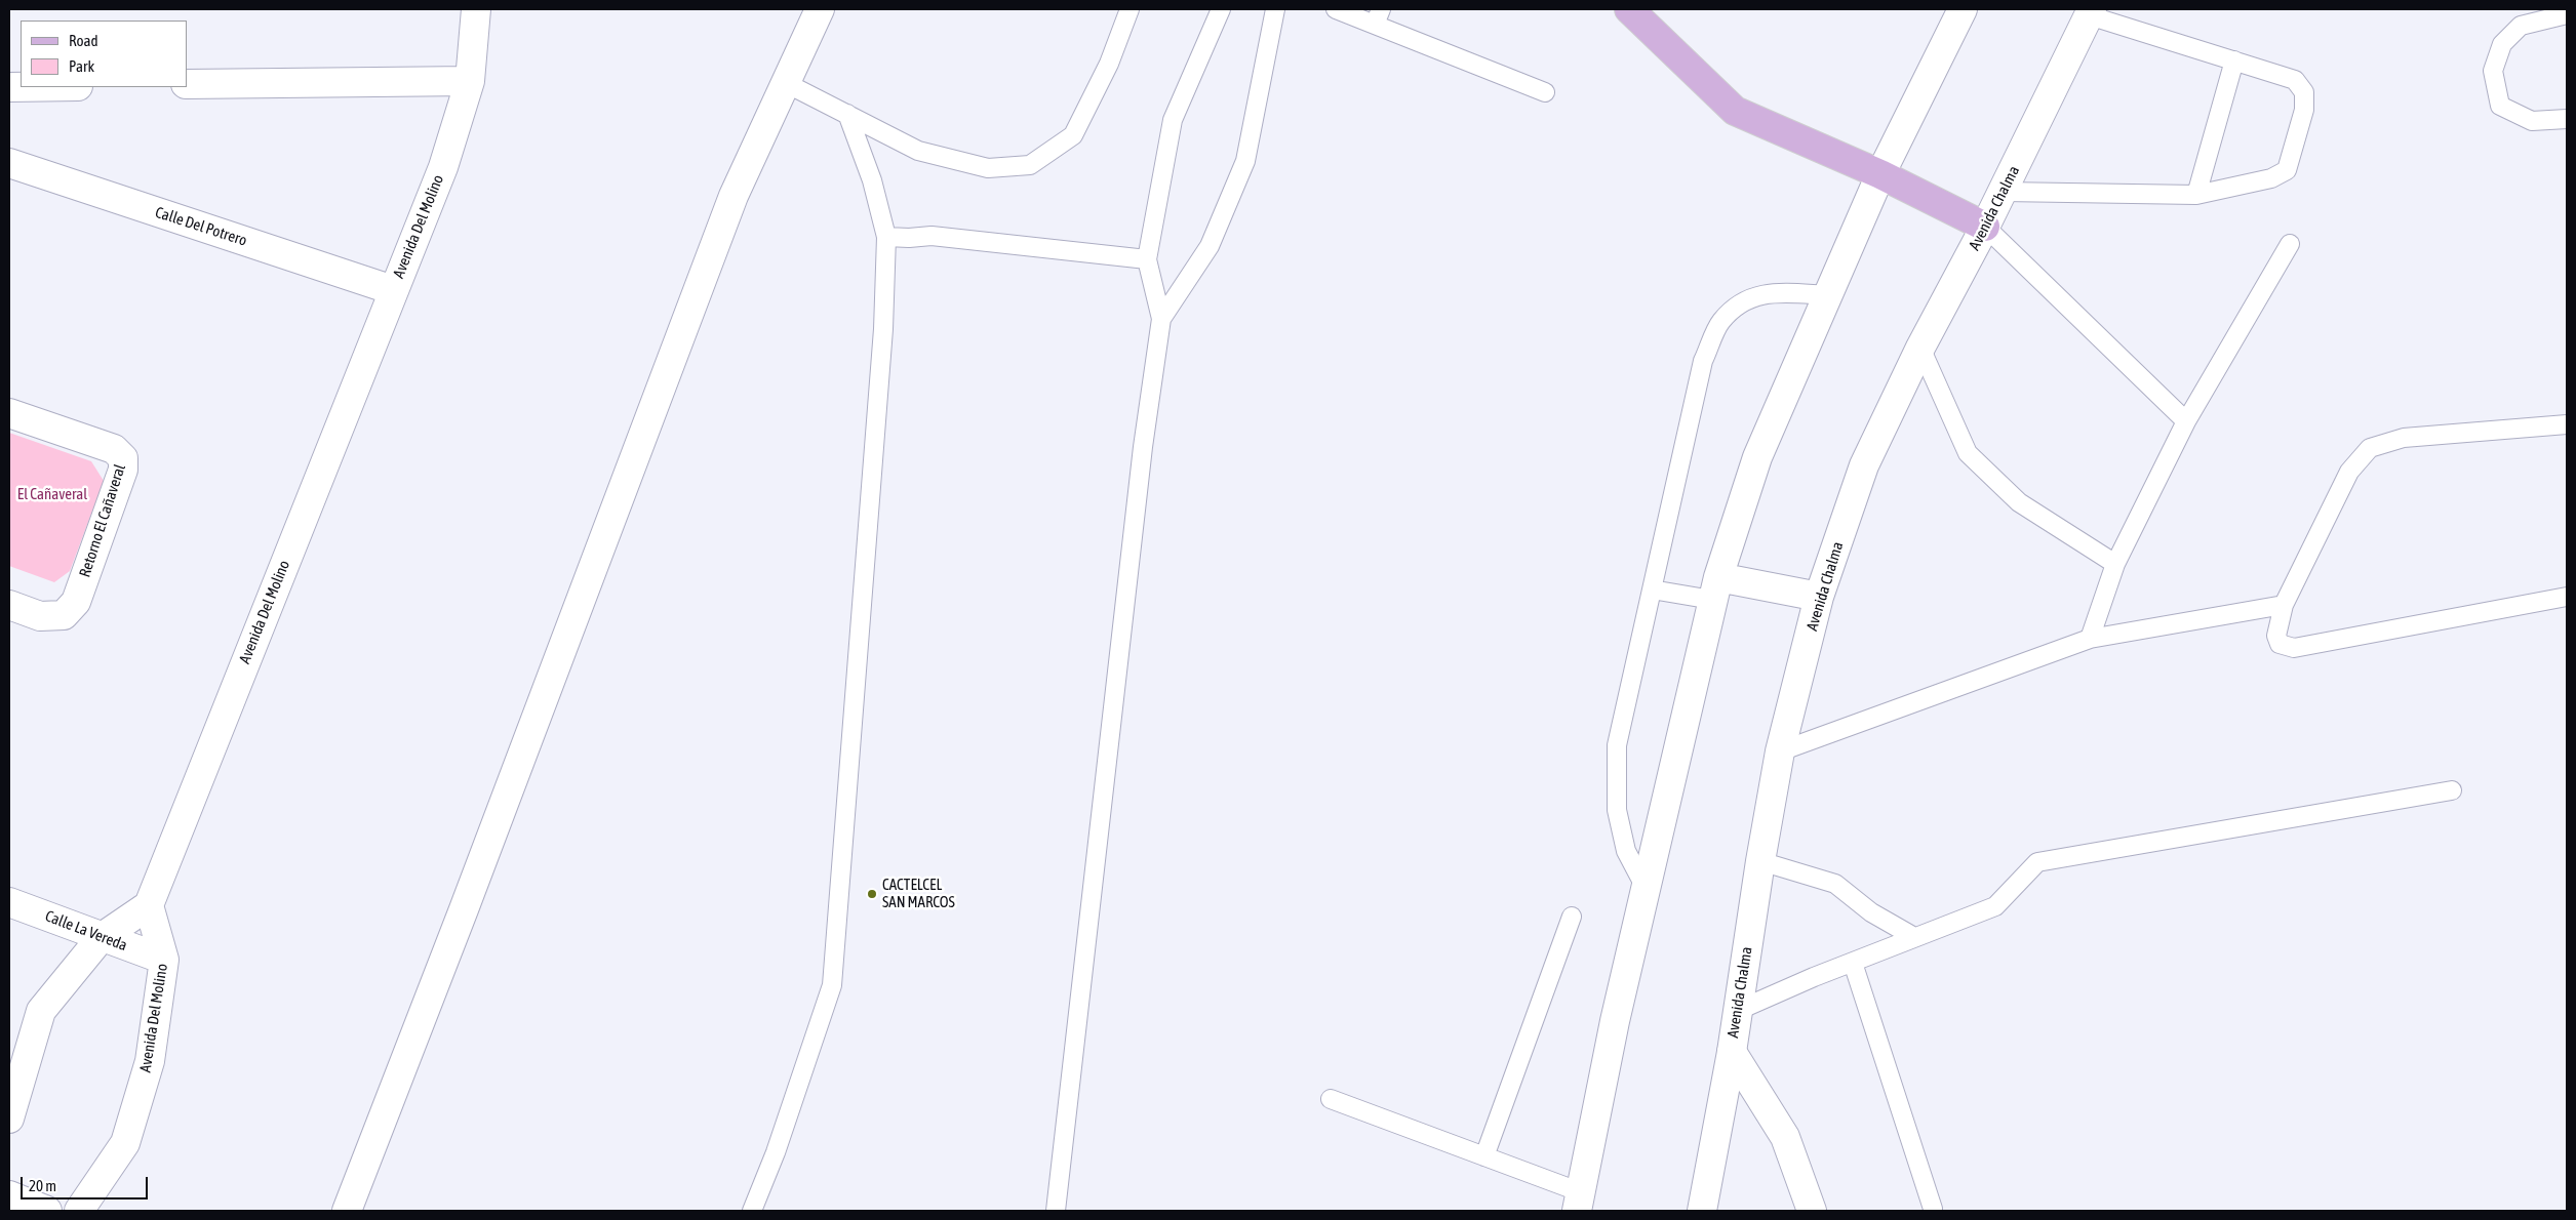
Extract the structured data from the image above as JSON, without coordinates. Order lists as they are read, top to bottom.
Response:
{
  "streets": {
    "street": [
      "Avenida Chalma",
      "Calle Del Potrero",
      "Avenida Del Molino",
      "Retorno El Cañaveral",
      "Calle La Vereda"
    ]
  },
  "crossings": [
    ["Calle Del Potrero", "Avenida Del Molino"],
    ["Avenida Del Molino", "Calle La Vereda"]
  ],
  "parks": ["El Cañaveral"],
  "places": ["CACTELCEL SAN MARCOS"],
  "legend": ["Road", "Park"],
  "scale_bar": "20 m"
}
